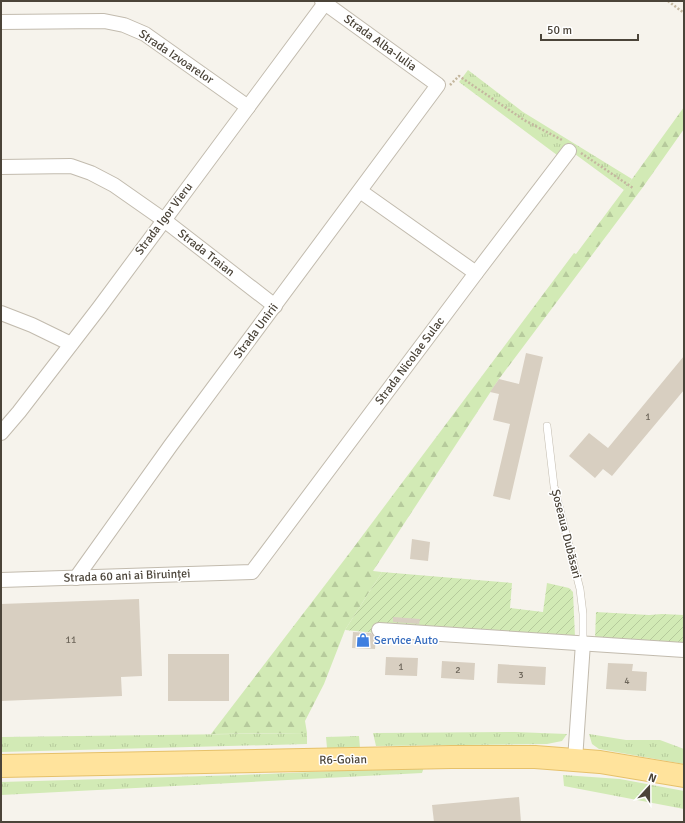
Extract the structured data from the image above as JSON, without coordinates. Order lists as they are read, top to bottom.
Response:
{
  "streets": {
    "main road": ["R6-Goian"],
    "street": [
      "Strada Alba-Iulia",
      "Strada Izvoarelor",
      "Strada Igor Vieru",
      "Strada Traian",
      "Strada Unirii",
      "Strada Nicolae Sulac",
      "Șoseaua Dubăsari",
      "Strada 60 ani ai Biruinței"
    ]
  },
  "crossings": [
    ["Strada Alba-Iulia", "Strada Igor Vieru"],
    ["Strada Alba-Iulia", "Strada Unirii"],
    ["Strada Izvoarelor", "Strada Igor Vieru"],
    ["Strada Igor Vieru", "Strada Traian"],
    ["Strada Traian", "Strada Unirii"],
    ["Strada Unirii", "Strada 60 ani ai Biruinței"],
    ["Strada Nicolae Sulac", "Strada 60 ani ai Biruinței"],
    ["Șoseaua Dubăsari", "R6-Goian"]
  ],
  "places": {
    "shop": ["Service Auto"]
  },
  "house_numbers": [
    "1",
    "11",
    "1",
    "2",
    "3",
    "4"
  ],
  "scale_bar": "50 m",
  "north": "top"
}
